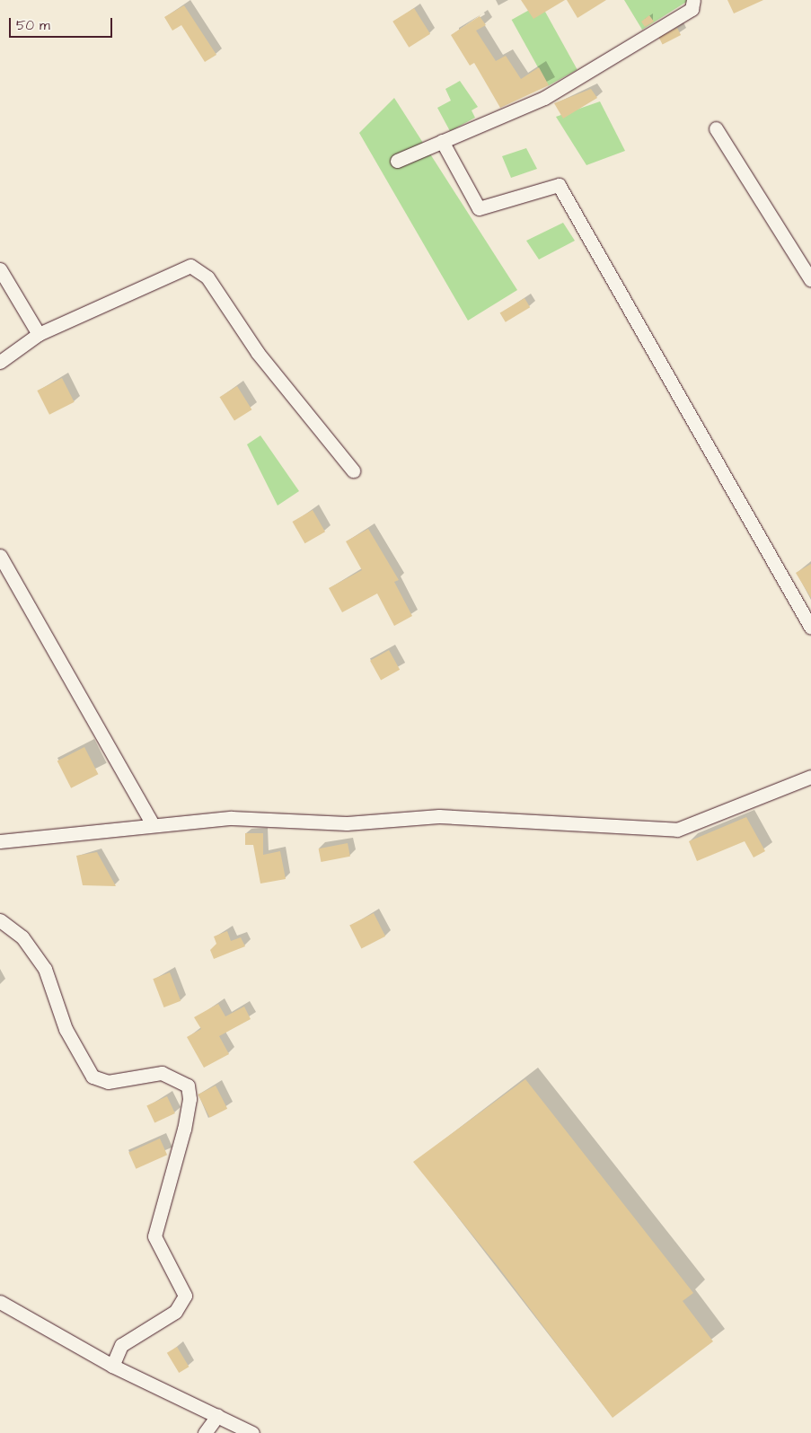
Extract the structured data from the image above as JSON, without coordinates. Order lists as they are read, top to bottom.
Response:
{
  "scale_bar": "50 m"
}
